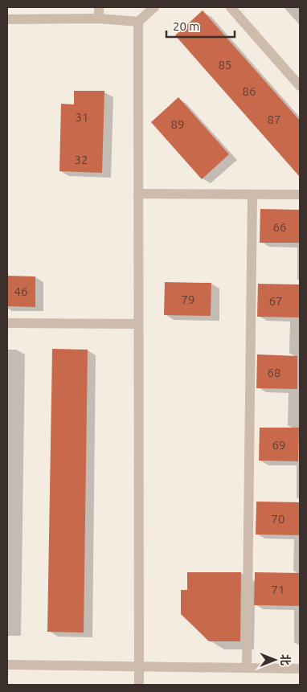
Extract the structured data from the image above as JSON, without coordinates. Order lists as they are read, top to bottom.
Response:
{
  "house_numbers": [
    "85",
    "86",
    "31",
    "87",
    "89",
    "32",
    "66",
    "46",
    "79",
    "67",
    "68",
    "69",
    "70",
    "71"
  ],
  "scale_bar": "20 m",
  "north": "right"
}
